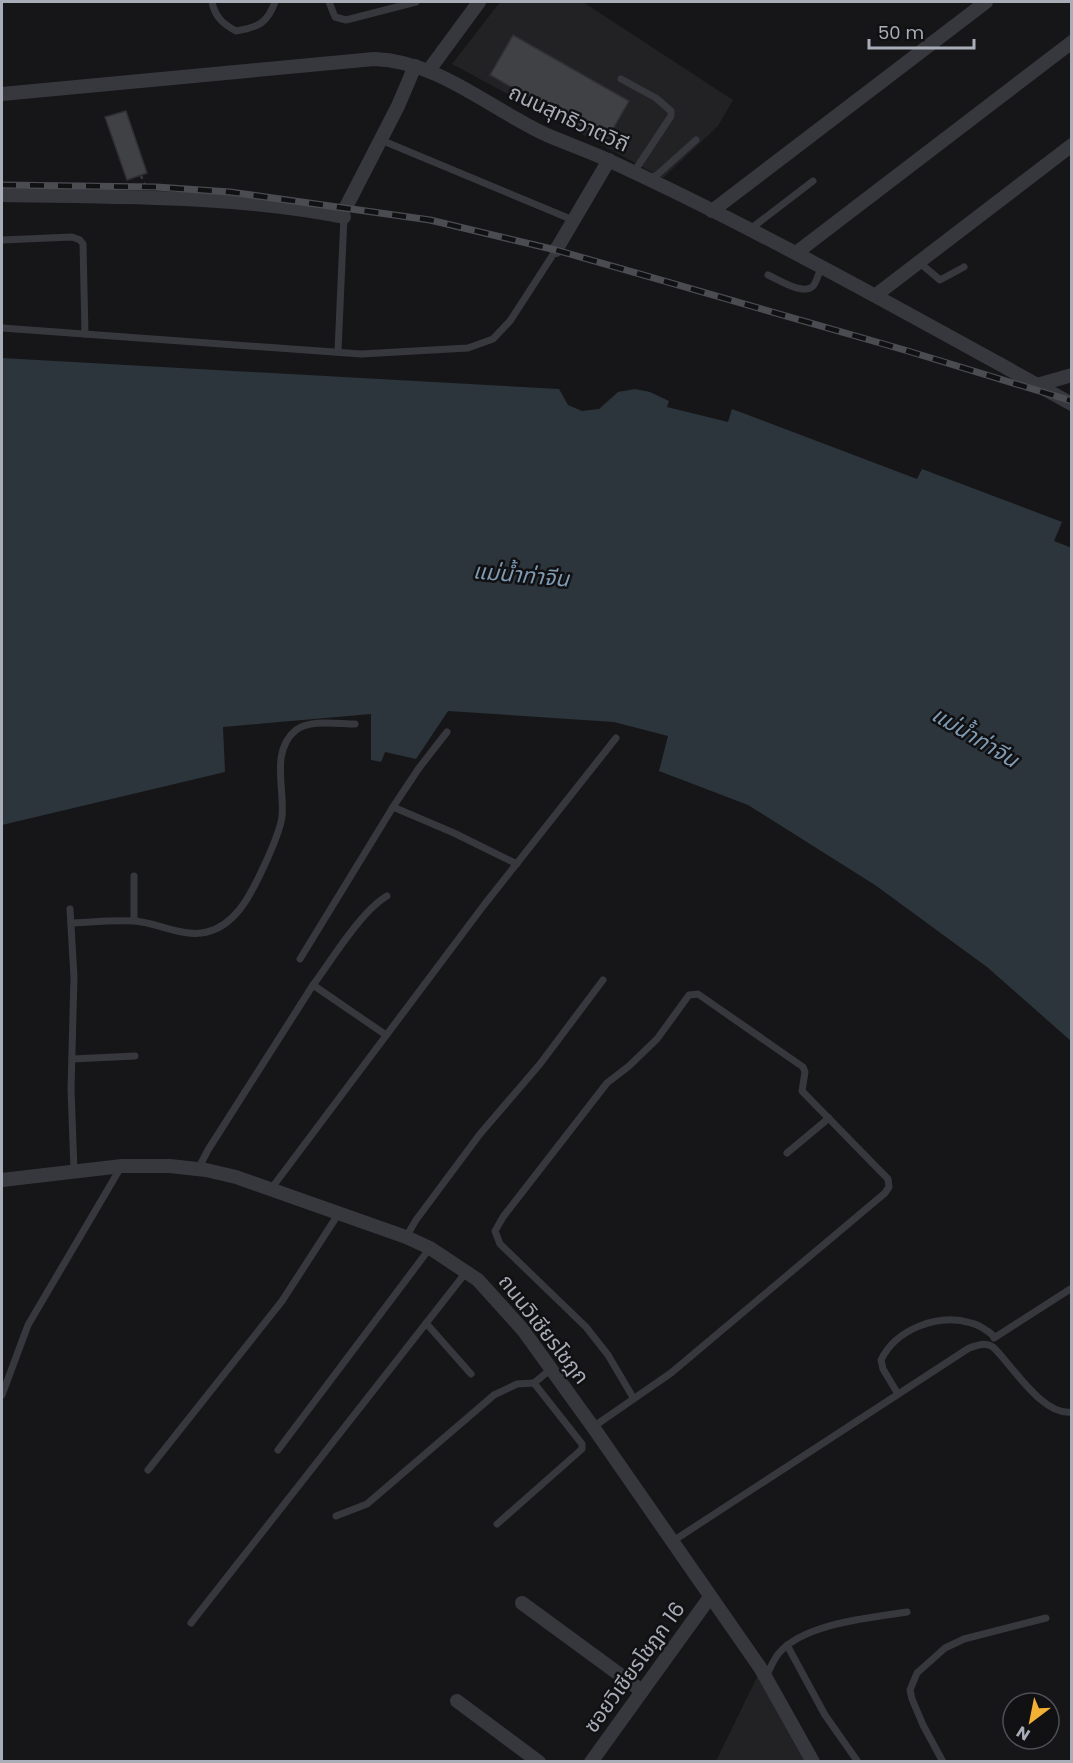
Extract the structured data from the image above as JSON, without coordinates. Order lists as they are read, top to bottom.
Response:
{
  "streets": {
    "street": ["ถนนสุทธิวาตวิถี", "ถนนวิเชียรโชฎก", "ซอยวิเชียรโชฎก 16"]
  },
  "crossings": [
    ["ถนนวิเชียรโชฎก", "ซอยวิเชียรโชฎก 16"]
  ],
  "water": ["แม่น้ำท่าจีน"],
  "scale_bar": "50 m",
  "north": "bottom left"
}
